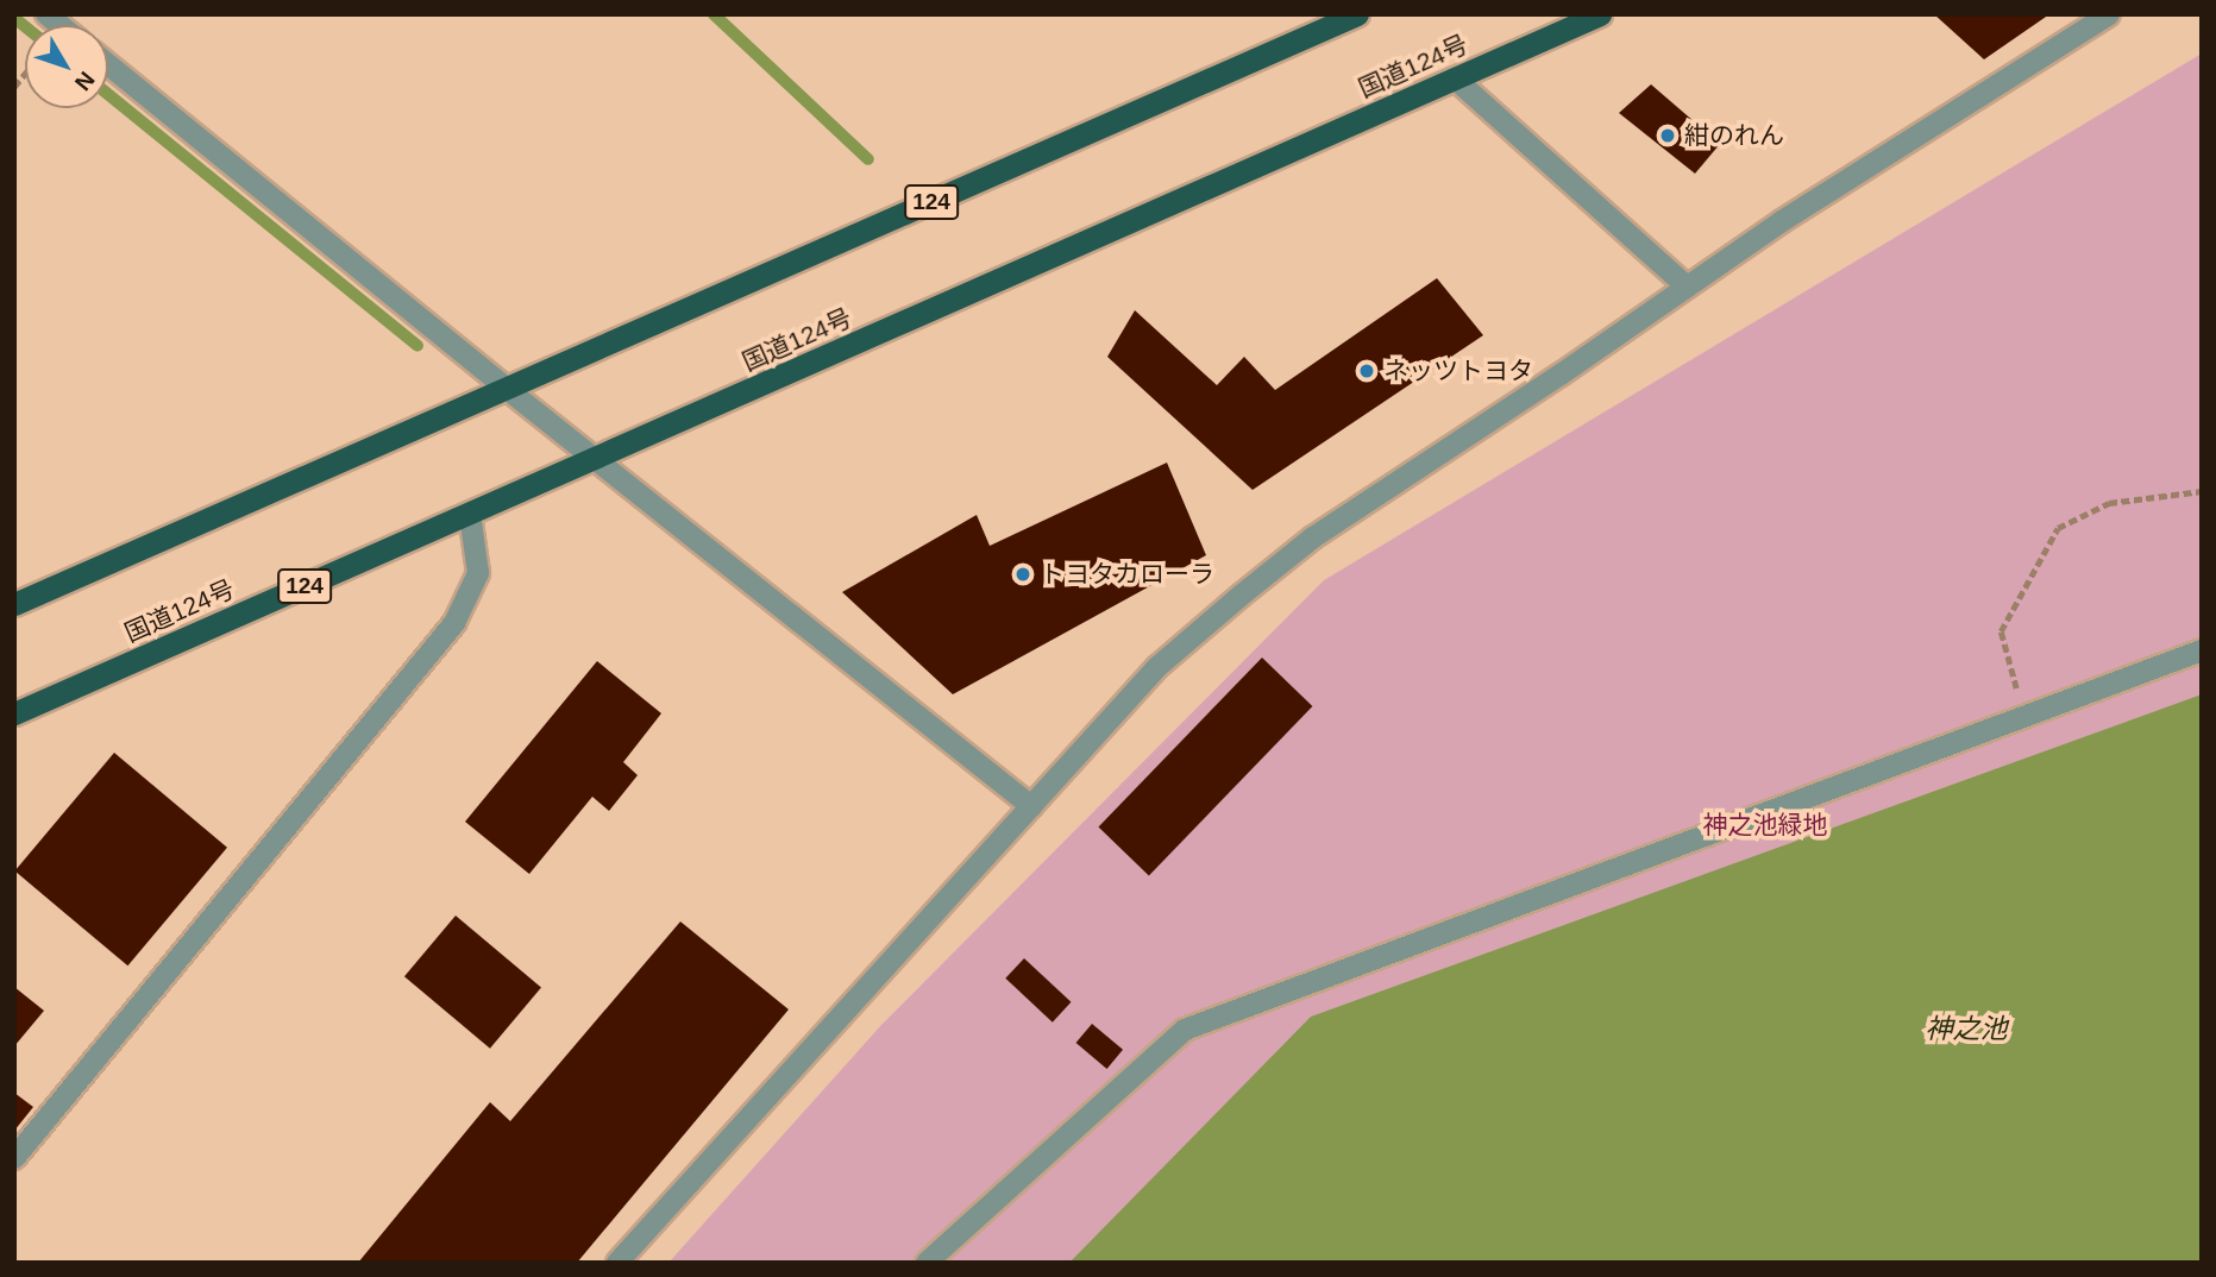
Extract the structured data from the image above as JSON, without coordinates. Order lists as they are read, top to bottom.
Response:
{
  "streets": {
    "highway": ["国道124号", "124"]
  },
  "water": ["神之池"],
  "parks": ["神之池緑地"],
  "places": ["紺のれん", "ネッツトヨタ", "トヨタカローラ"],
  "north": "bottom right"
}
